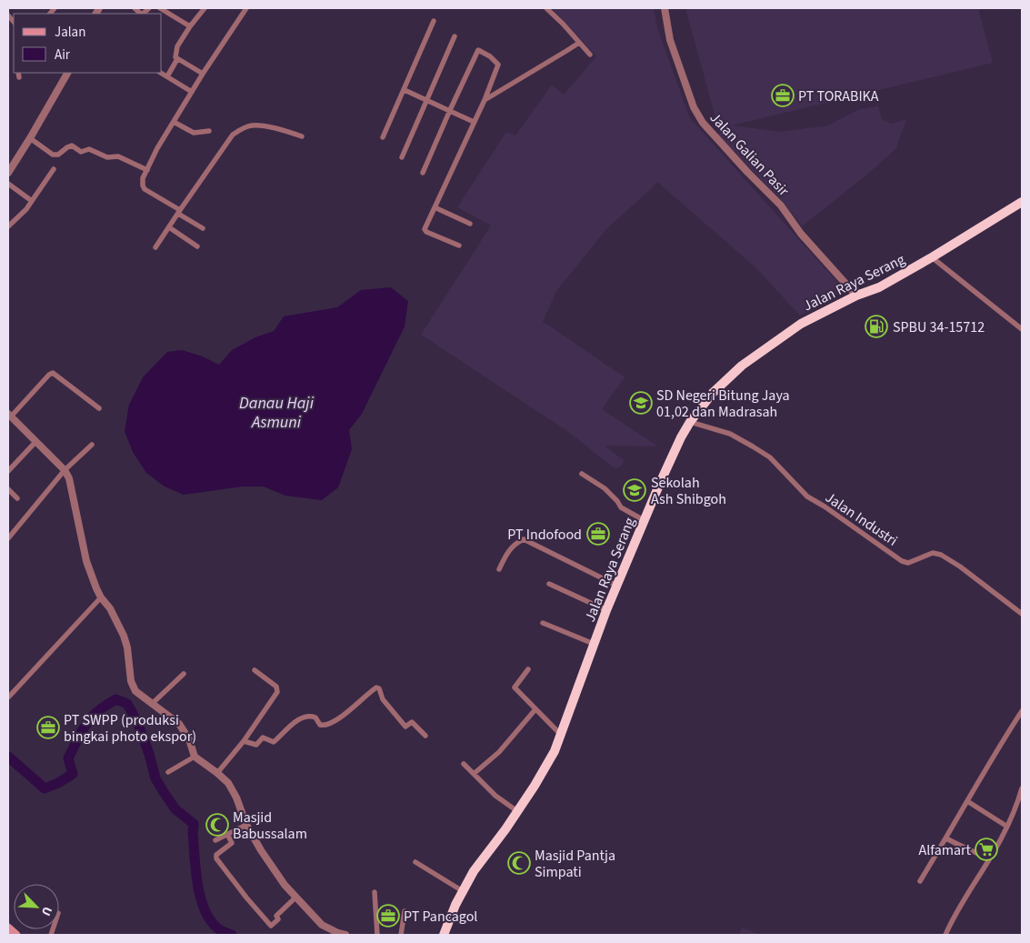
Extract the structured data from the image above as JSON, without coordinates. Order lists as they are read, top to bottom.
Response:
{
  "streets": {
    "highway": ["Jalan Raya Serang"],
    "street": ["Jalan Galian Pasir", "Jalan Industri"]
  },
  "crossings": [
    ["Jalan Galian Pasir", "Jalan Raya Serang"],
    ["Jalan Raya Serang", "Jalan Industri"]
  ],
  "water": ["Danau Haji Asmuni"],
  "places": {
    "office": [
      "PT TORABIKA",
      "PT Indofood",
      "PT SWPP (produksi bingkai photo ekspor)",
      "PT Pancagol"
    ],
    "fuel station": ["SPBU 34-15712"],
    "school or university": ["SD Negeri Bitung Jaya 01,02 dan Madrasah", "Sekolah Ash Shibgoh"],
    "mosque": ["Masjid Babussalam", "Masjid Pantja Simpati"],
    "supermarket": ["Alfamart"]
  },
  "legend": ["Jalan", "Air"],
  "north": "bottom right"
}
